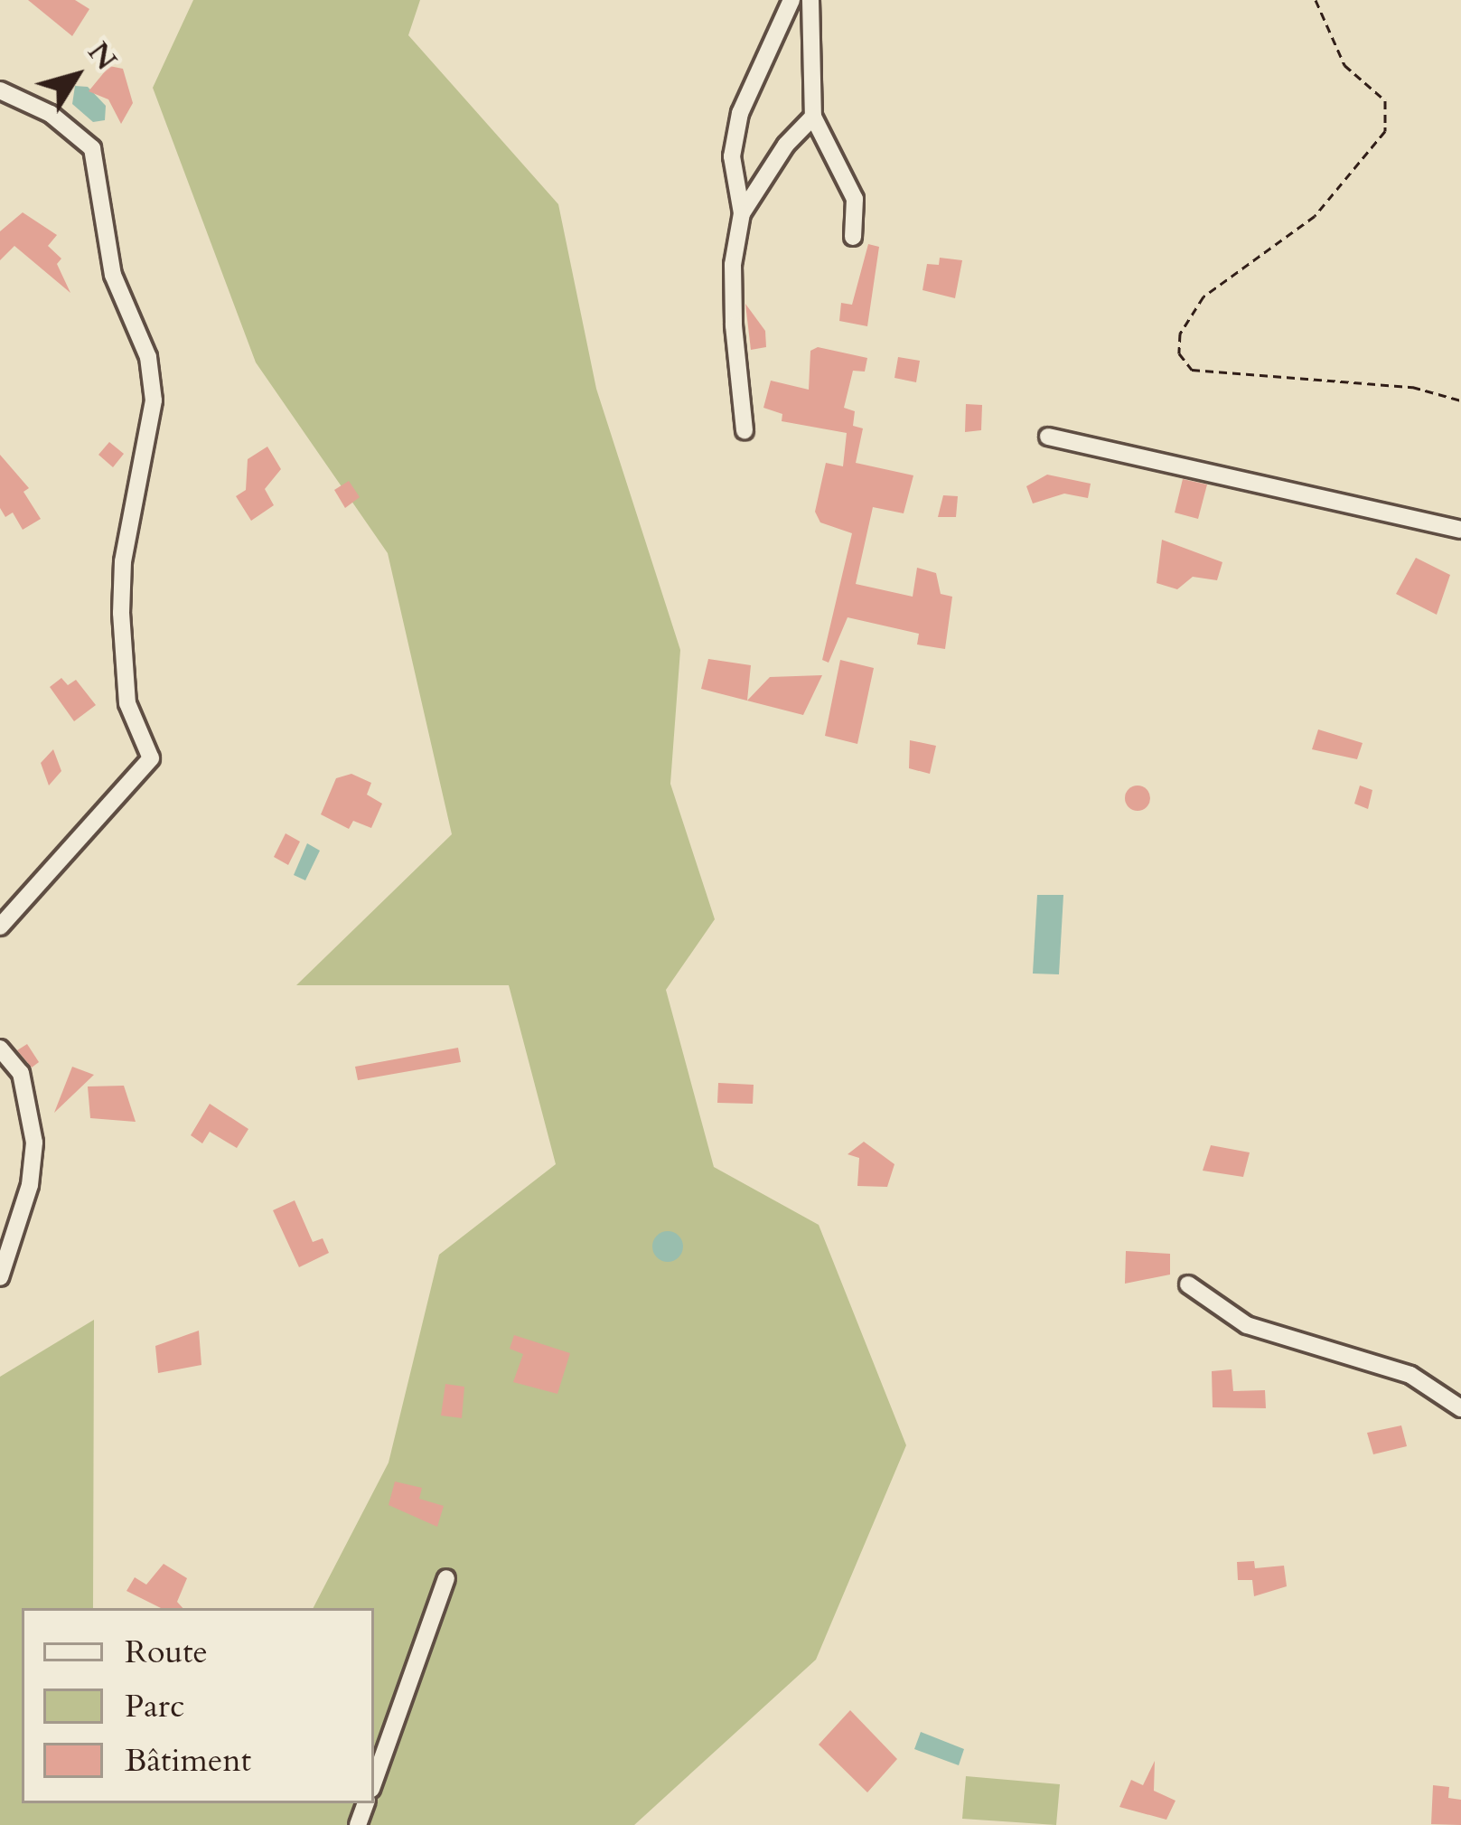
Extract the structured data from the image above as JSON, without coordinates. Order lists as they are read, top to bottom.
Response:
{
  "legend": ["Route", "Parc", "Bâtiment"],
  "north": "top right"
}
